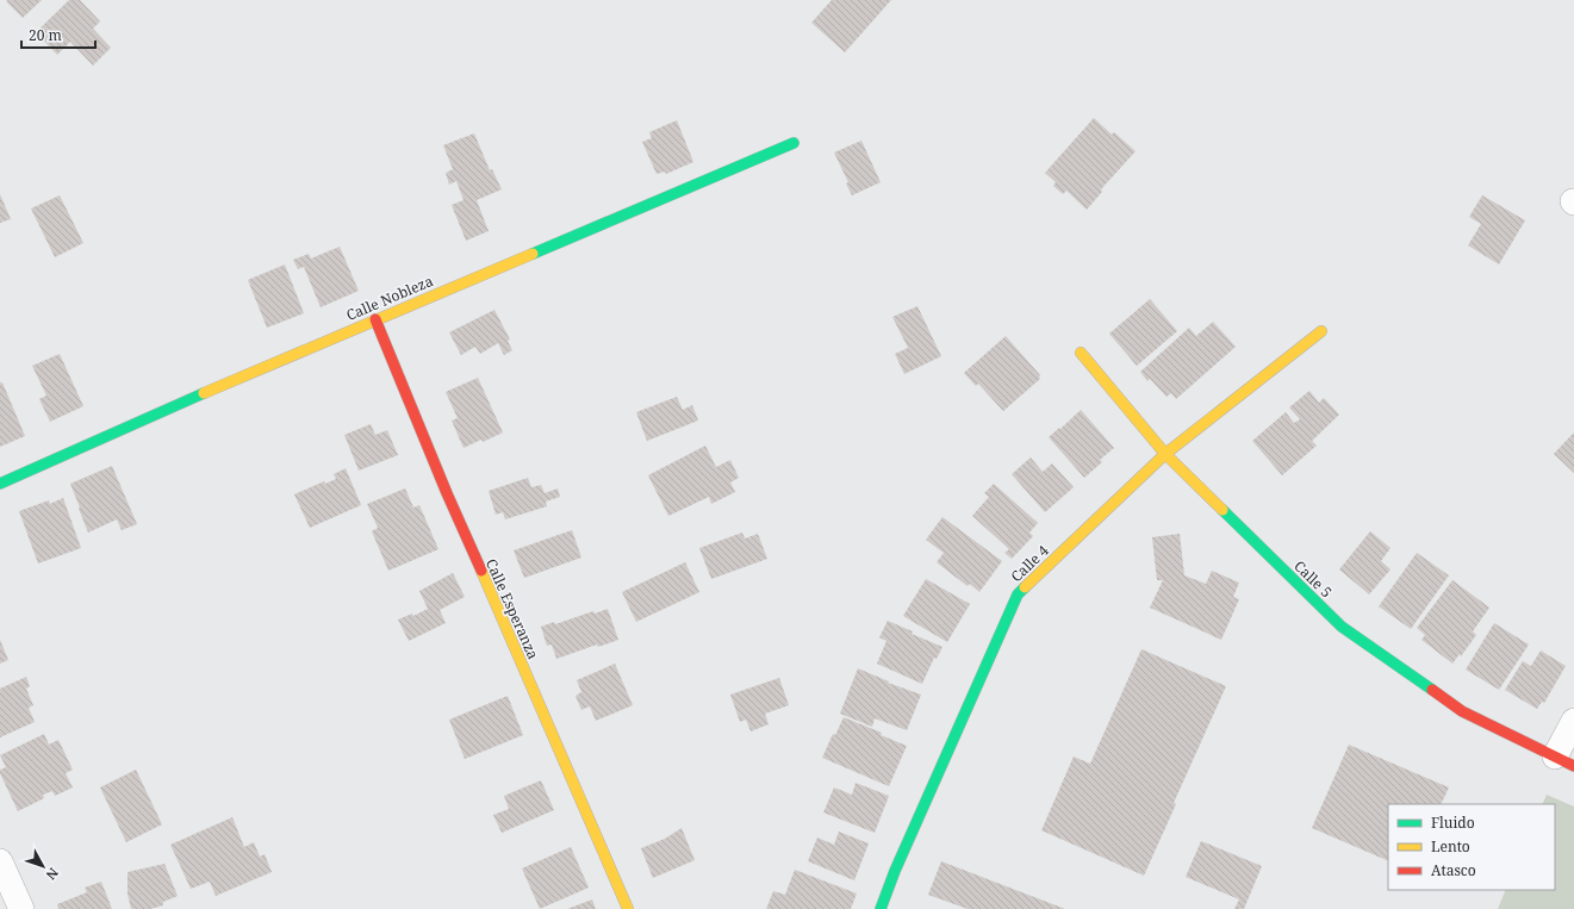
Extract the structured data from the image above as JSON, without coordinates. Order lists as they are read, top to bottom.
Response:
{
  "streets": {
    "street": [
      "Calle Nobleza",
      "Calle 4",
      "Calle 5",
      "Calle Esperanza"
    ]
  },
  "crossings": [
    ["Calle Nobleza", "Calle Esperanza"],
    ["Calle 4", "Calle 5"]
  ],
  "legend": ["Fluido", "Lento", "Atasco"],
  "scale_bar": "20 m",
  "north": "bottom right"
}
